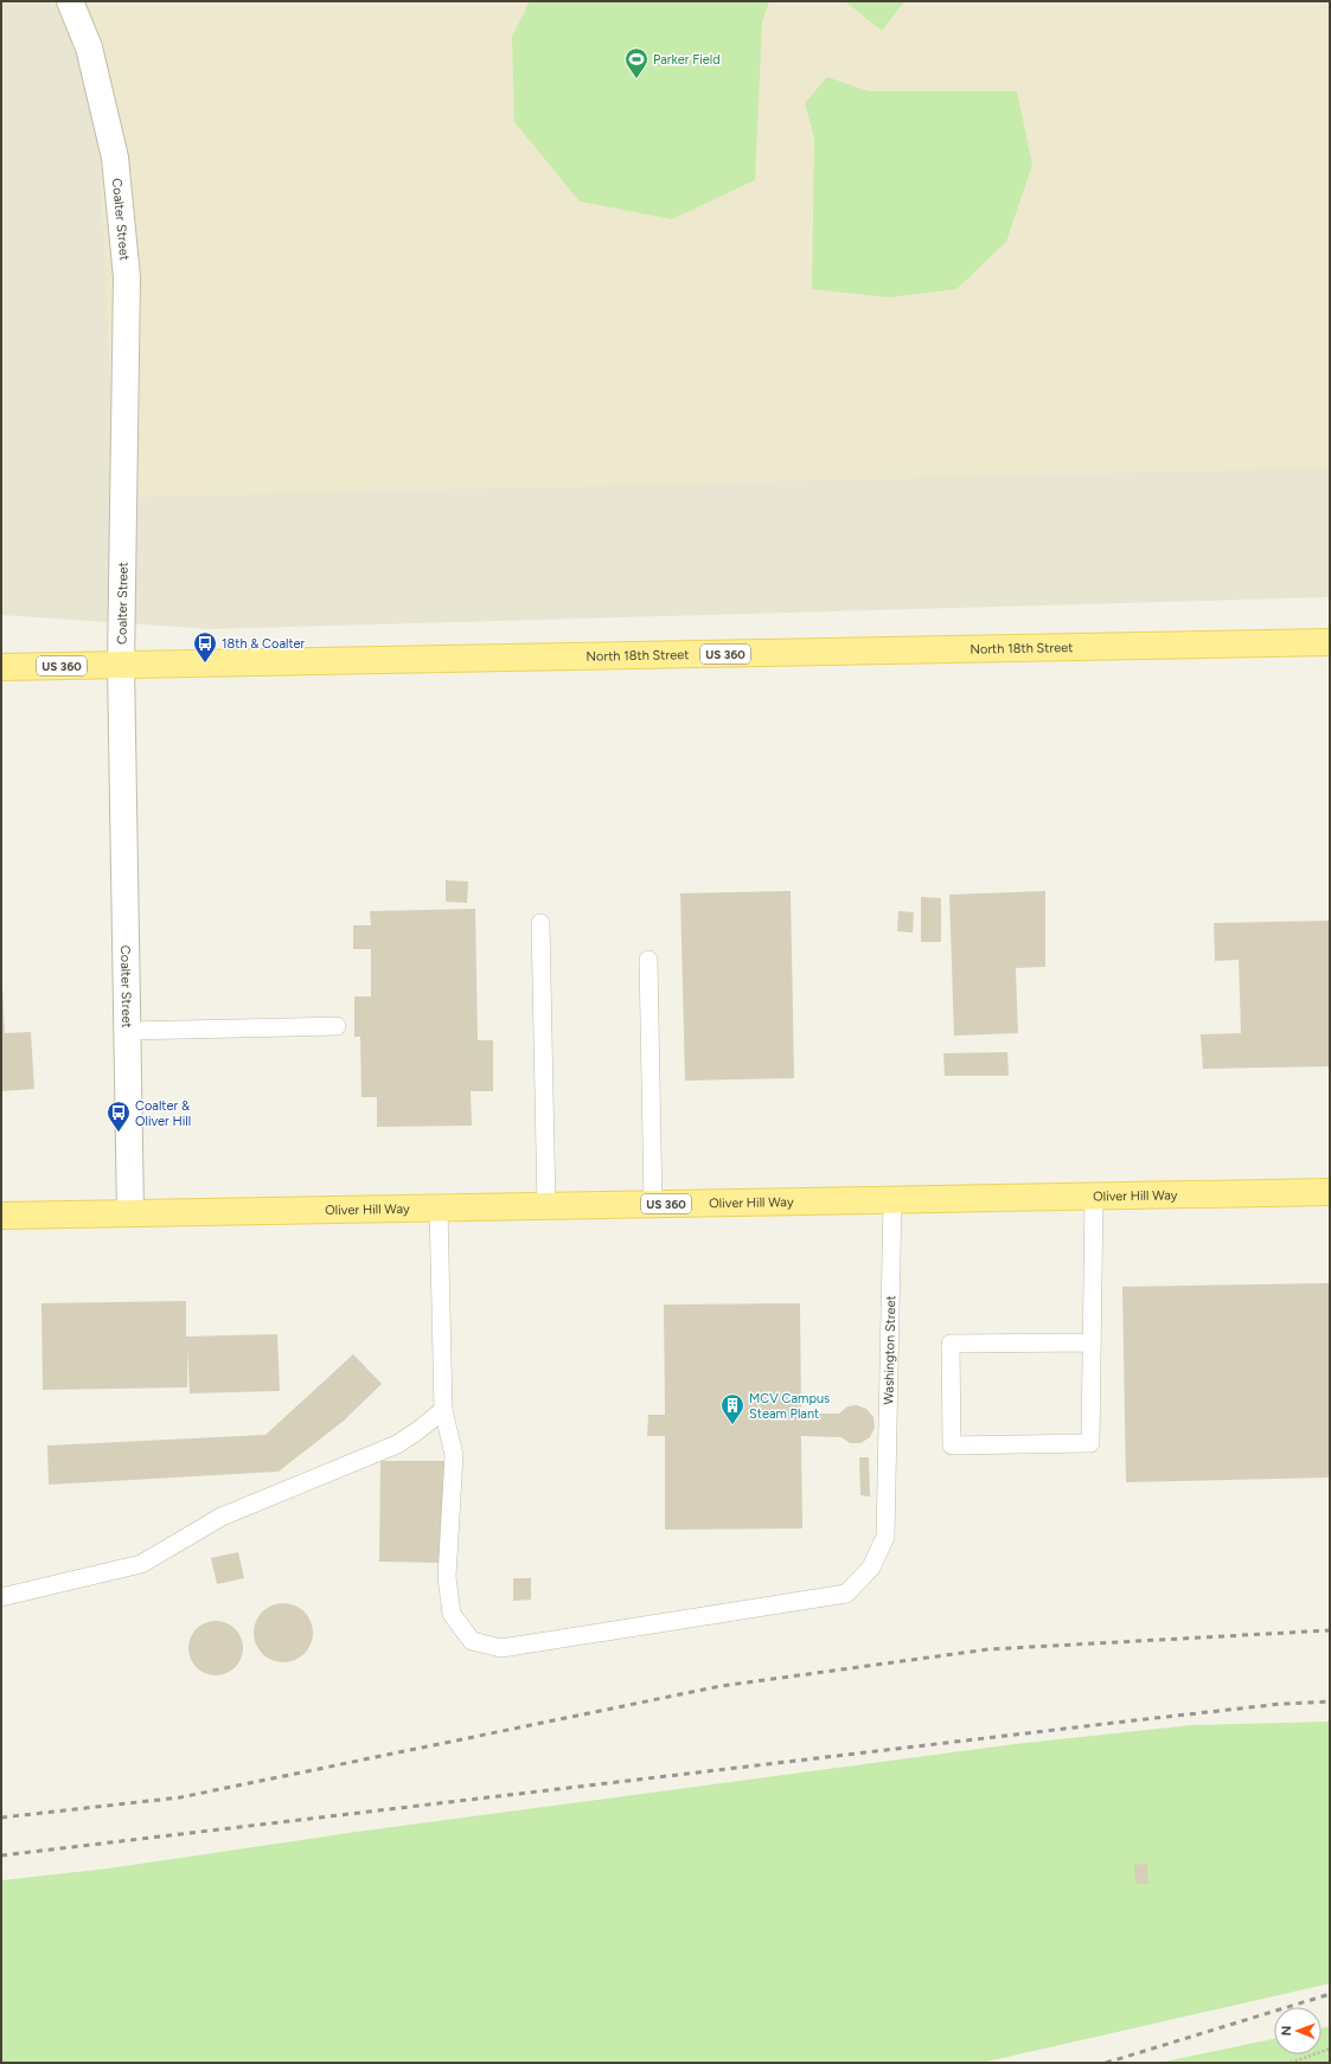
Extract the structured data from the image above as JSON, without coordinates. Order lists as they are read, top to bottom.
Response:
{
  "streets": {
    "main road": ["North 18th Street", "US 360", "Oliver Hill Way"],
    "street": ["Coalter Street"],
    "lane": ["Washington Street"]
  },
  "crossings": [
    ["Coalter Street", "North 18th Street"],
    ["Coalter Street", "Oliver Hill Way"],
    ["Oliver Hill Way", "Washington Street"]
  ],
  "places": {
    "sports": ["Parker Field"],
    "bus stop": ["18th & Coalter", "Coalter & Oliver Hill"],
    "building": ["MCV Campus Steam Plant"]
  },
  "north": "left"
}
